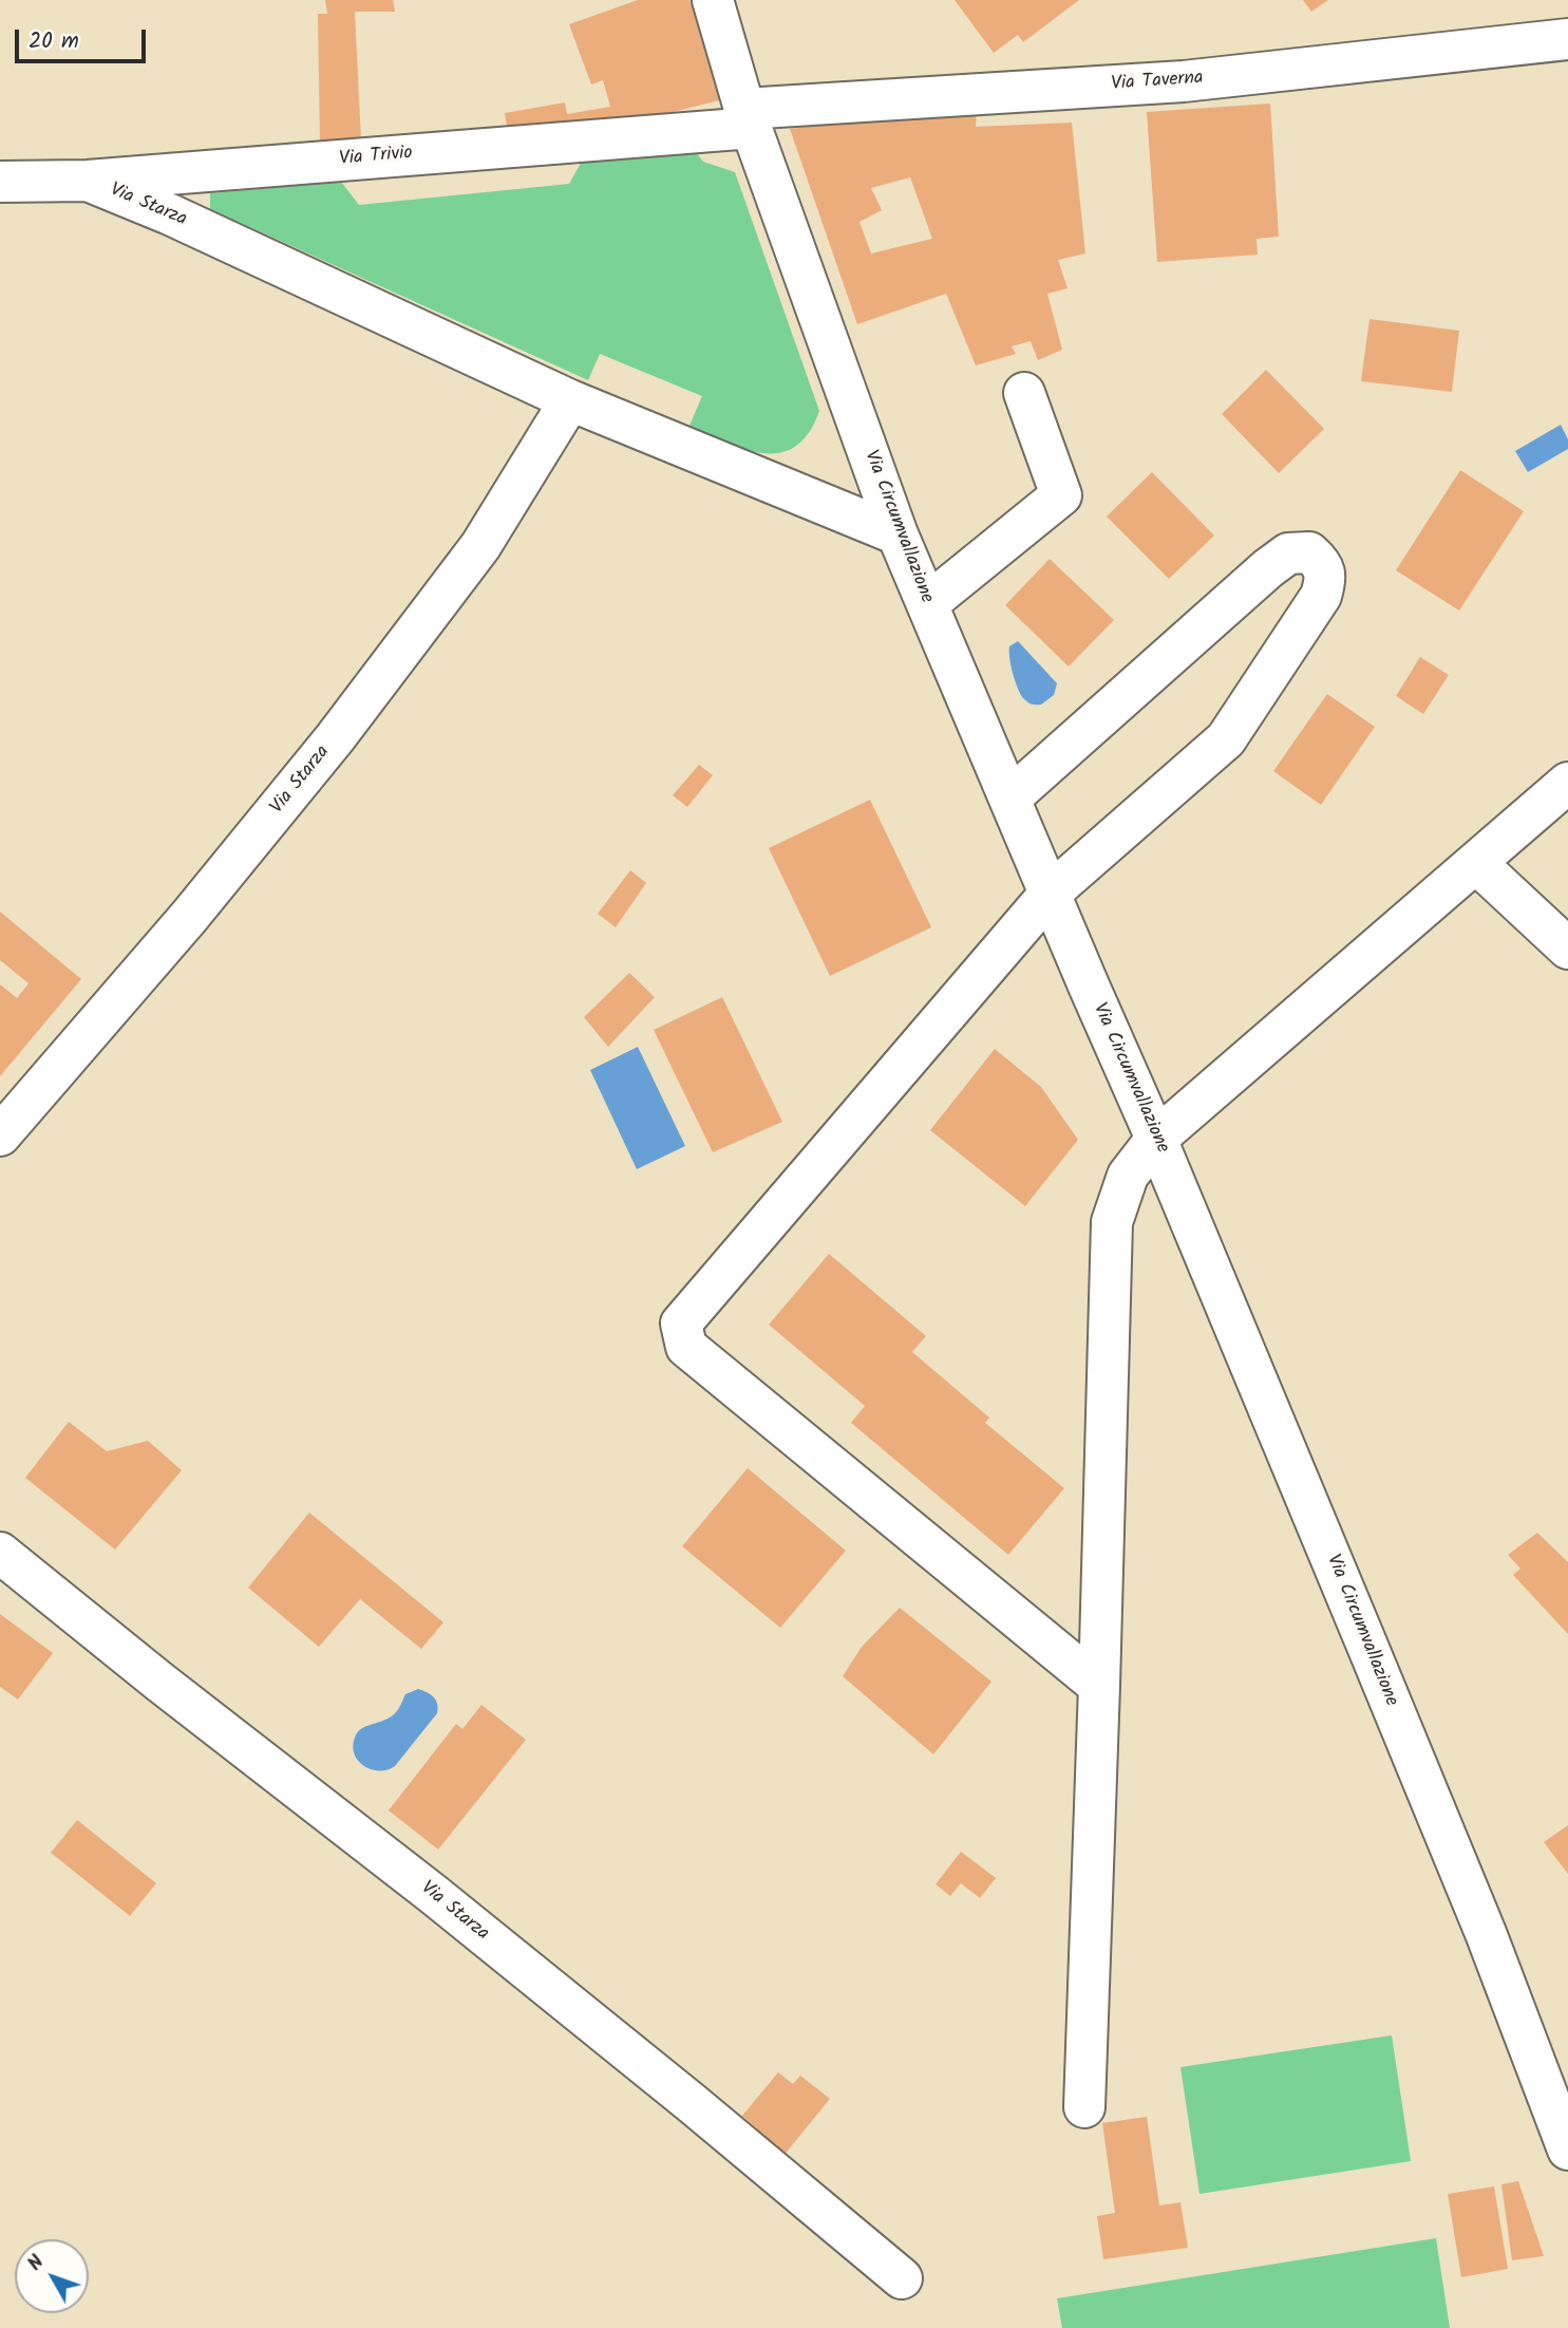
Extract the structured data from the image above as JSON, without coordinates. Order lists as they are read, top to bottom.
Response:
{
  "streets": {
    "street": [
      "Via Taverna",
      "Via Trivio",
      "Via Starza",
      "Via Circumvallazione"
    ]
  },
  "crossings": [
    ["Via Taverna", "Via Trivio"],
    ["Via Taverna", "Via Circumvallazione"],
    ["Via Trivio", "Via Starza"],
    ["Via Trivio", "Via Circumvallazione"],
    ["Via Starza", "Via Circumvallazione"]
  ],
  "scale_bar": "20 m",
  "north": "top left"
}
